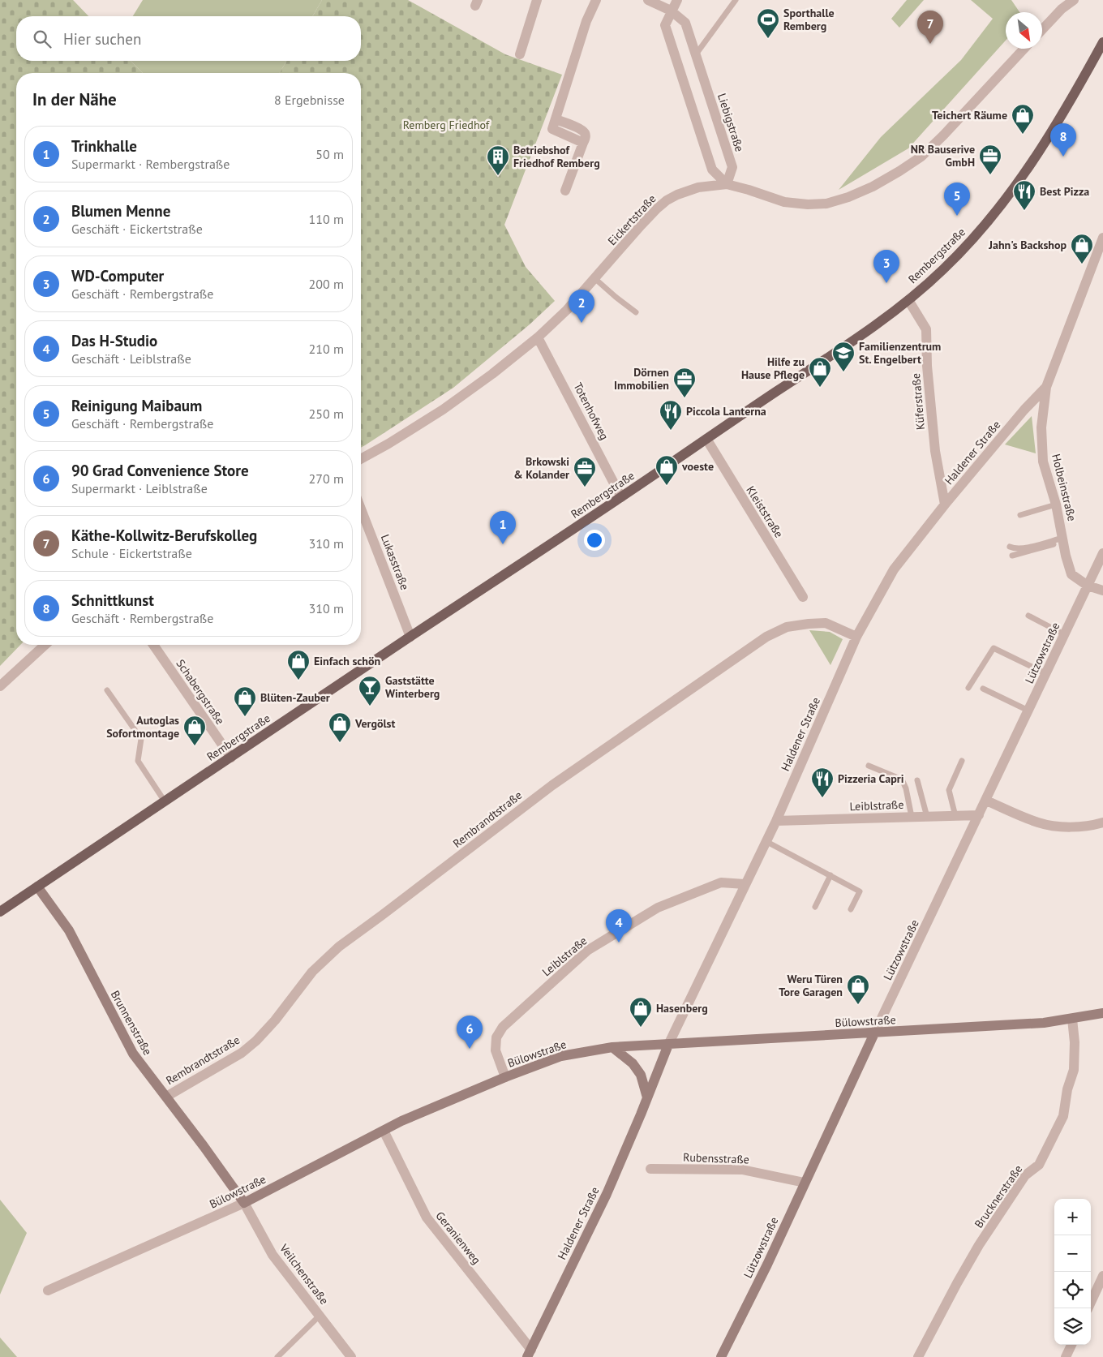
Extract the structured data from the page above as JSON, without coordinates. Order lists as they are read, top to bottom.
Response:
{
  "streets": {
    "main road": ["Rembergstraße"],
    "street": [
      "Liebigstraße",
      "Eickertstraße",
      "Küferstraße",
      "Totenhofweg",
      "Haldener Straße",
      "Holbeinstraße",
      "Kleiststraße",
      "Lukasstraße",
      "Lützowstraße",
      "Schabergstraße",
      "Leiblstraße",
      "Rembrandtstraße",
      "Bülowstraße",
      "Brunnenstraße",
      "Rubensstraße",
      "Brucknerstraße",
      "Geranienweg",
      "Veilchenstraße"
    ]
  },
  "crossings": [
    ["Liebigstraße", "Eickertstraße"],
    ["Eickertstraße", "Totenhofweg"],
    ["Rembergstraße", "Küferstraße"],
    ["Rembergstraße", "Totenhofweg"],
    ["Rembergstraße", "Kleiststraße"],
    ["Rembergstraße", "Lukasstraße"],
    ["Rembergstraße", "Schabergstraße"],
    ["Rembergstraße", "Brunnenstraße"],
    ["Küferstraße", "Haldener Straße"],
    ["Haldener Straße", "Holbeinstraße"],
    ["Haldener Straße", "Leiblstraße"],
    ["Haldener Straße", "Rembrandtstraße"],
    ["Haldener Straße", "Bülowstraße"],
    ["Haldener Straße", "Geranienweg"],
    ["Holbeinstraße", "Lützowstraße"],
    ["Lützowstraße", "Leiblstraße"],
    ["Lützowstraße", "Bülowstraße"],
    ["Lützowstraße", "Rubensstraße"],
    ["Leiblstraße", "Bülowstraße"],
    ["Rembrandtstraße", "Brunnenstraße"],
    ["Bülowstraße", "Brunnenstraße"],
    ["Bülowstraße", "Brucknerstraße"],
    ["Bülowstraße", "Geranienweg"],
    ["Bülowstraße", "Veilchenstraße"],
    ["Brunnenstraße", "Veilchenstraße"]
  ],
  "parks": ["Remberg Friedhof"],
  "places": {
    "sports": ["Sporthalle Remberg"],
    "shop": [
      "Teichert Räume",
      "Jahn's Backshop",
      "Hilfe zu Hause Pflege",
      "voeste",
      "Einfach schön",
      "Blüten-Zauber",
      "Vergölst",
      "Autoglas Sofortmontage",
      "Weru Türen Tore Garagen",
      "Hasenberg"
    ],
    "office": ["NR Bauserive GmbH", "Dörnen Immobilien", "Brkowski & Kolander"],
    "building": ["Betriebshof Friedhof Remberg"],
    "restaurant": ["Best Pizza", "Piccola Lanterna", "Pizzeria Capri"],
    "school or university": ["Familienzentrum St. Engelbert"],
    "bar": ["Gaststätte Winterberg"]
  },
  "north": "bottom right",
  "page": {
    "pins": [
      "7",
      "8",
      "5",
      "3",
      "2",
      "1",
      "4",
      "6"
    ],
    "search": "Hier suchen",
    "heading": ["In der Nähe", "8 Ergebnisse"],
    "list": [
      {
        "mark": "1",
        "name": "Trinkhalle",
        "note": "Supermarkt · Rembergstraße",
        "value": "50 m"
      },
      {
        "mark": "2",
        "name": "Blumen Menne",
        "note": "Geschäft · Eickertstraße",
        "value": "110 m"
      },
      {
        "mark": "3",
        "name": "WD-Computer",
        "note": "Geschäft · Rembergstraße",
        "value": "200 m"
      },
      {
        "mark": "4",
        "name": "Das H-Studio",
        "note": "Geschäft · Leiblstraße",
        "value": "210 m"
      },
      {
        "mark": "5",
        "name": "Reinigung Maibaum",
        "note": "Geschäft · Rembergstraße",
        "value": "250 m"
      },
      {
        "mark": "6",
        "name": "90 Grad Convenience Store",
        "note": "Supermarkt · Leiblstraße",
        "value": "270 m"
      },
      {
        "mark": "7",
        "name": "Käthe-Kollwitz-Berufskolleg",
        "note": "Schule · Eickertstraße",
        "value": "310 m"
      },
      {
        "mark": "8",
        "name": "Schnittkunst",
        "note": "Geschäft · Rembergstraße",
        "value": "310 m"
      }
    ],
    "map_buttons": ["+", "−"]
  }
}
